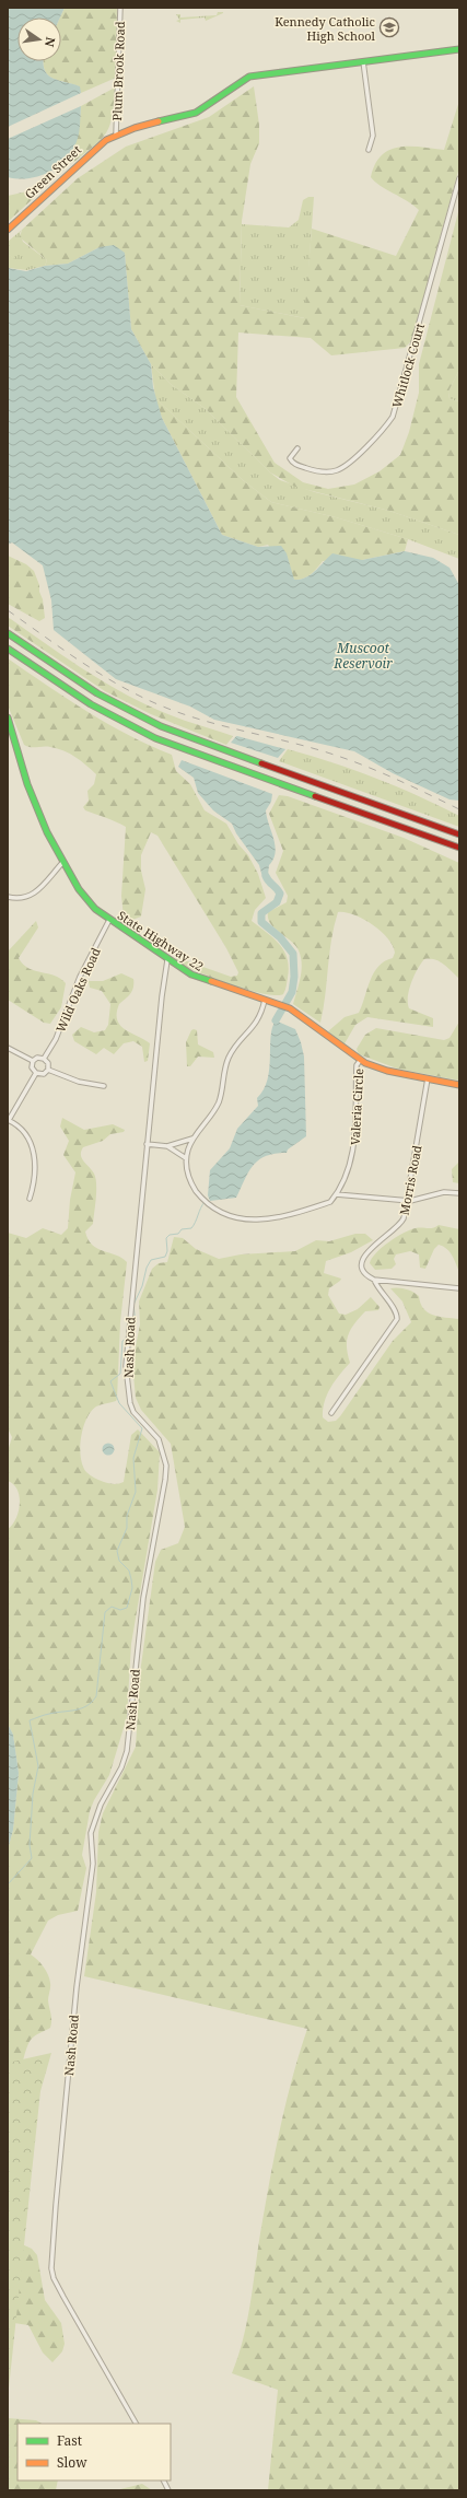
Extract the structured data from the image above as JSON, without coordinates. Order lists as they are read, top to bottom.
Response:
{
  "streets": {
    "main road": ["Green Street", "State Highway 22"],
    "street": [
      "Plum Brook Road",
      "Whitlock Court",
      "Wild Oaks Road",
      "Valeria Circle",
      "Morris Road",
      "Nash Road"
    ]
  },
  "crossings": [
    ["Plum Brook Road", "Green Street"],
    ["State Highway 22", "Wild Oaks Road"],
    ["State Highway 22", "Valeria Circle"],
    ["State Highway 22", "Morris Road"],
    ["State Highway 22", "Nash Road"]
  ],
  "water": ["Muscoot Reservoir"],
  "places": {
    "school or university": ["Kennedy Catholic High School"]
  },
  "legend": ["Fast", "Slow"],
  "north": "right"
}
